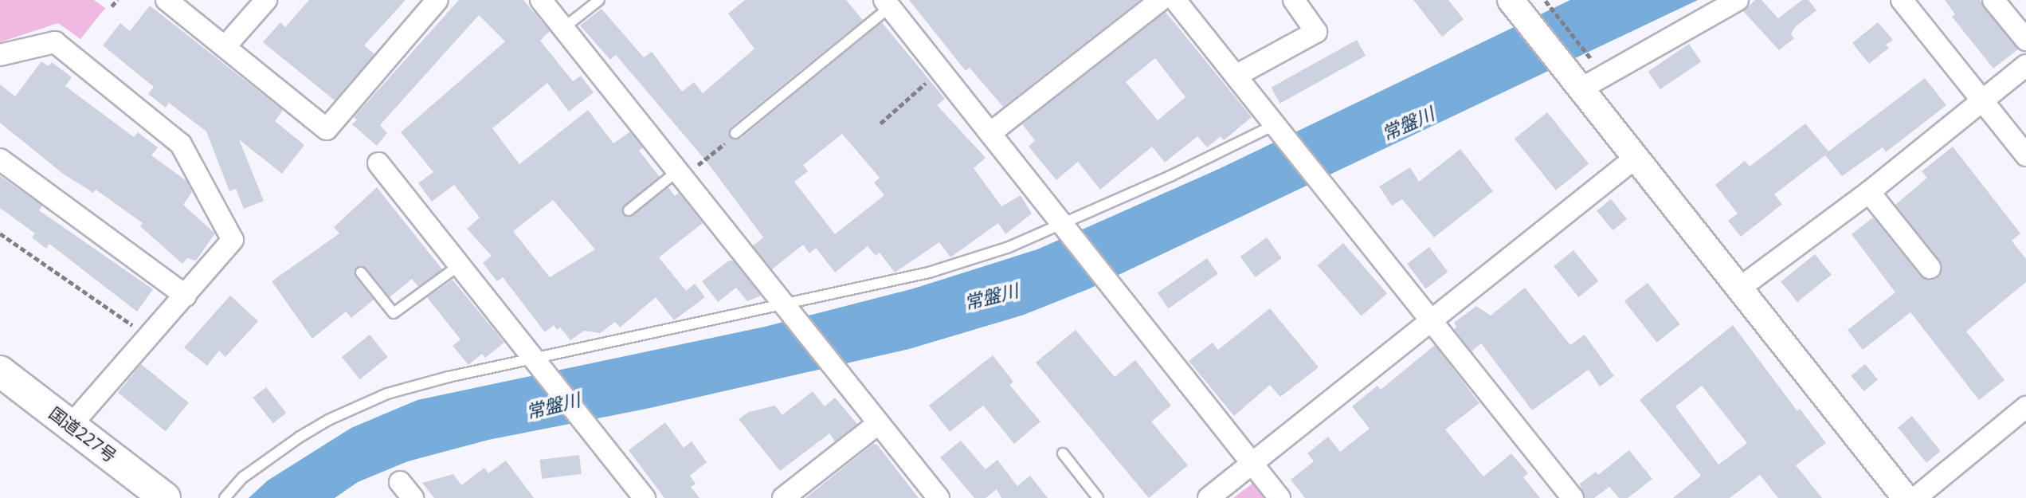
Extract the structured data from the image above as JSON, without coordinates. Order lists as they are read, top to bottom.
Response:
{
  "streets": {
    "highway": ["国道227号"]
  },
  "water": ["常盤川"]
}
